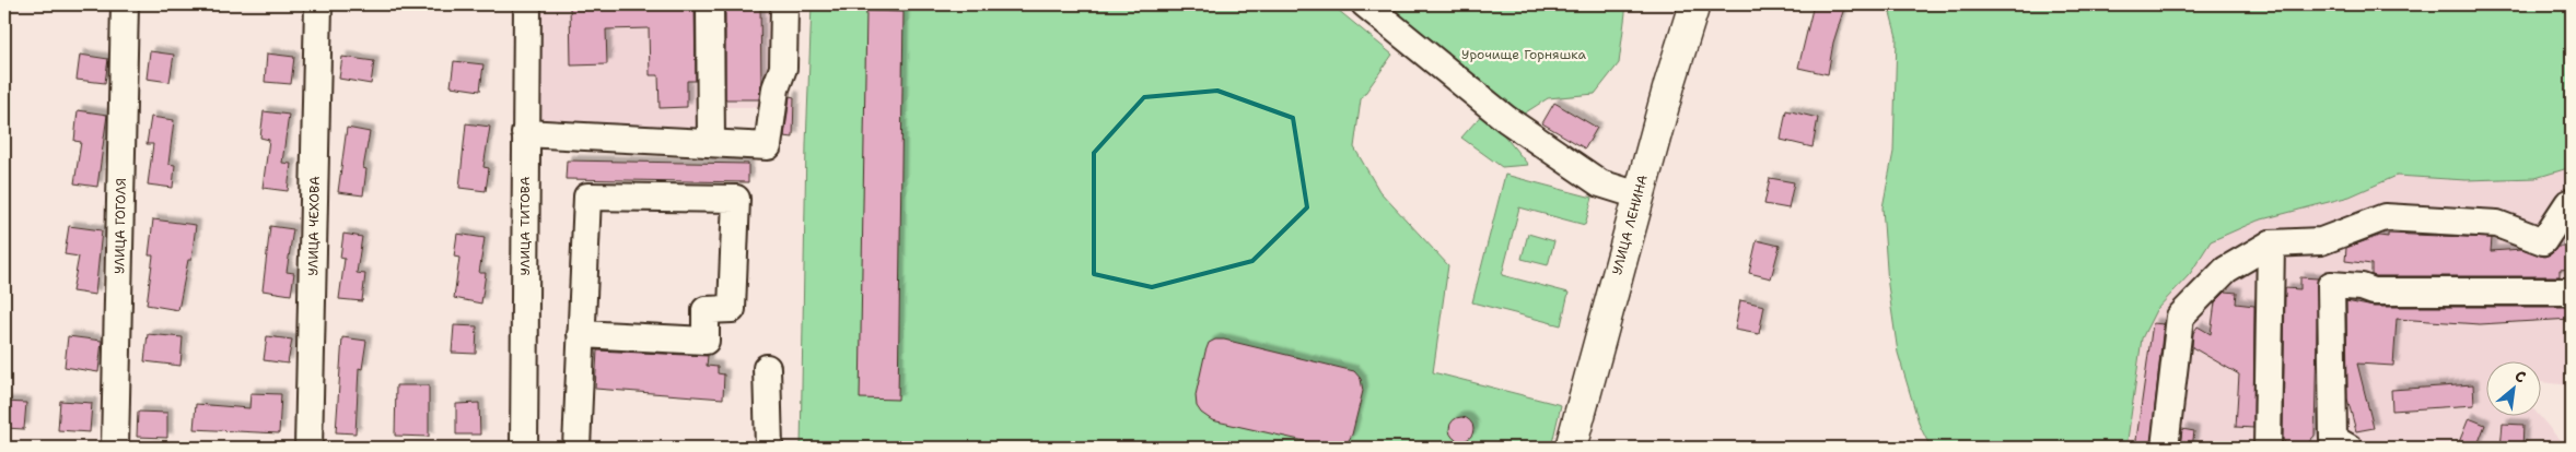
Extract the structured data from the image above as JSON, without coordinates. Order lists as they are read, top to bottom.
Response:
{
  "streets": {
    "main road": ["УЛИЦА ЛЕНИНА"],
    "street": ["УЛИЦА ГОГОЛЯ", "УЛИЦА ЧЕХОВА", "УЛИЦА ТИТОВА"]
  },
  "parks": ["Урочище Горняшка"],
  "north": "top right"
}
